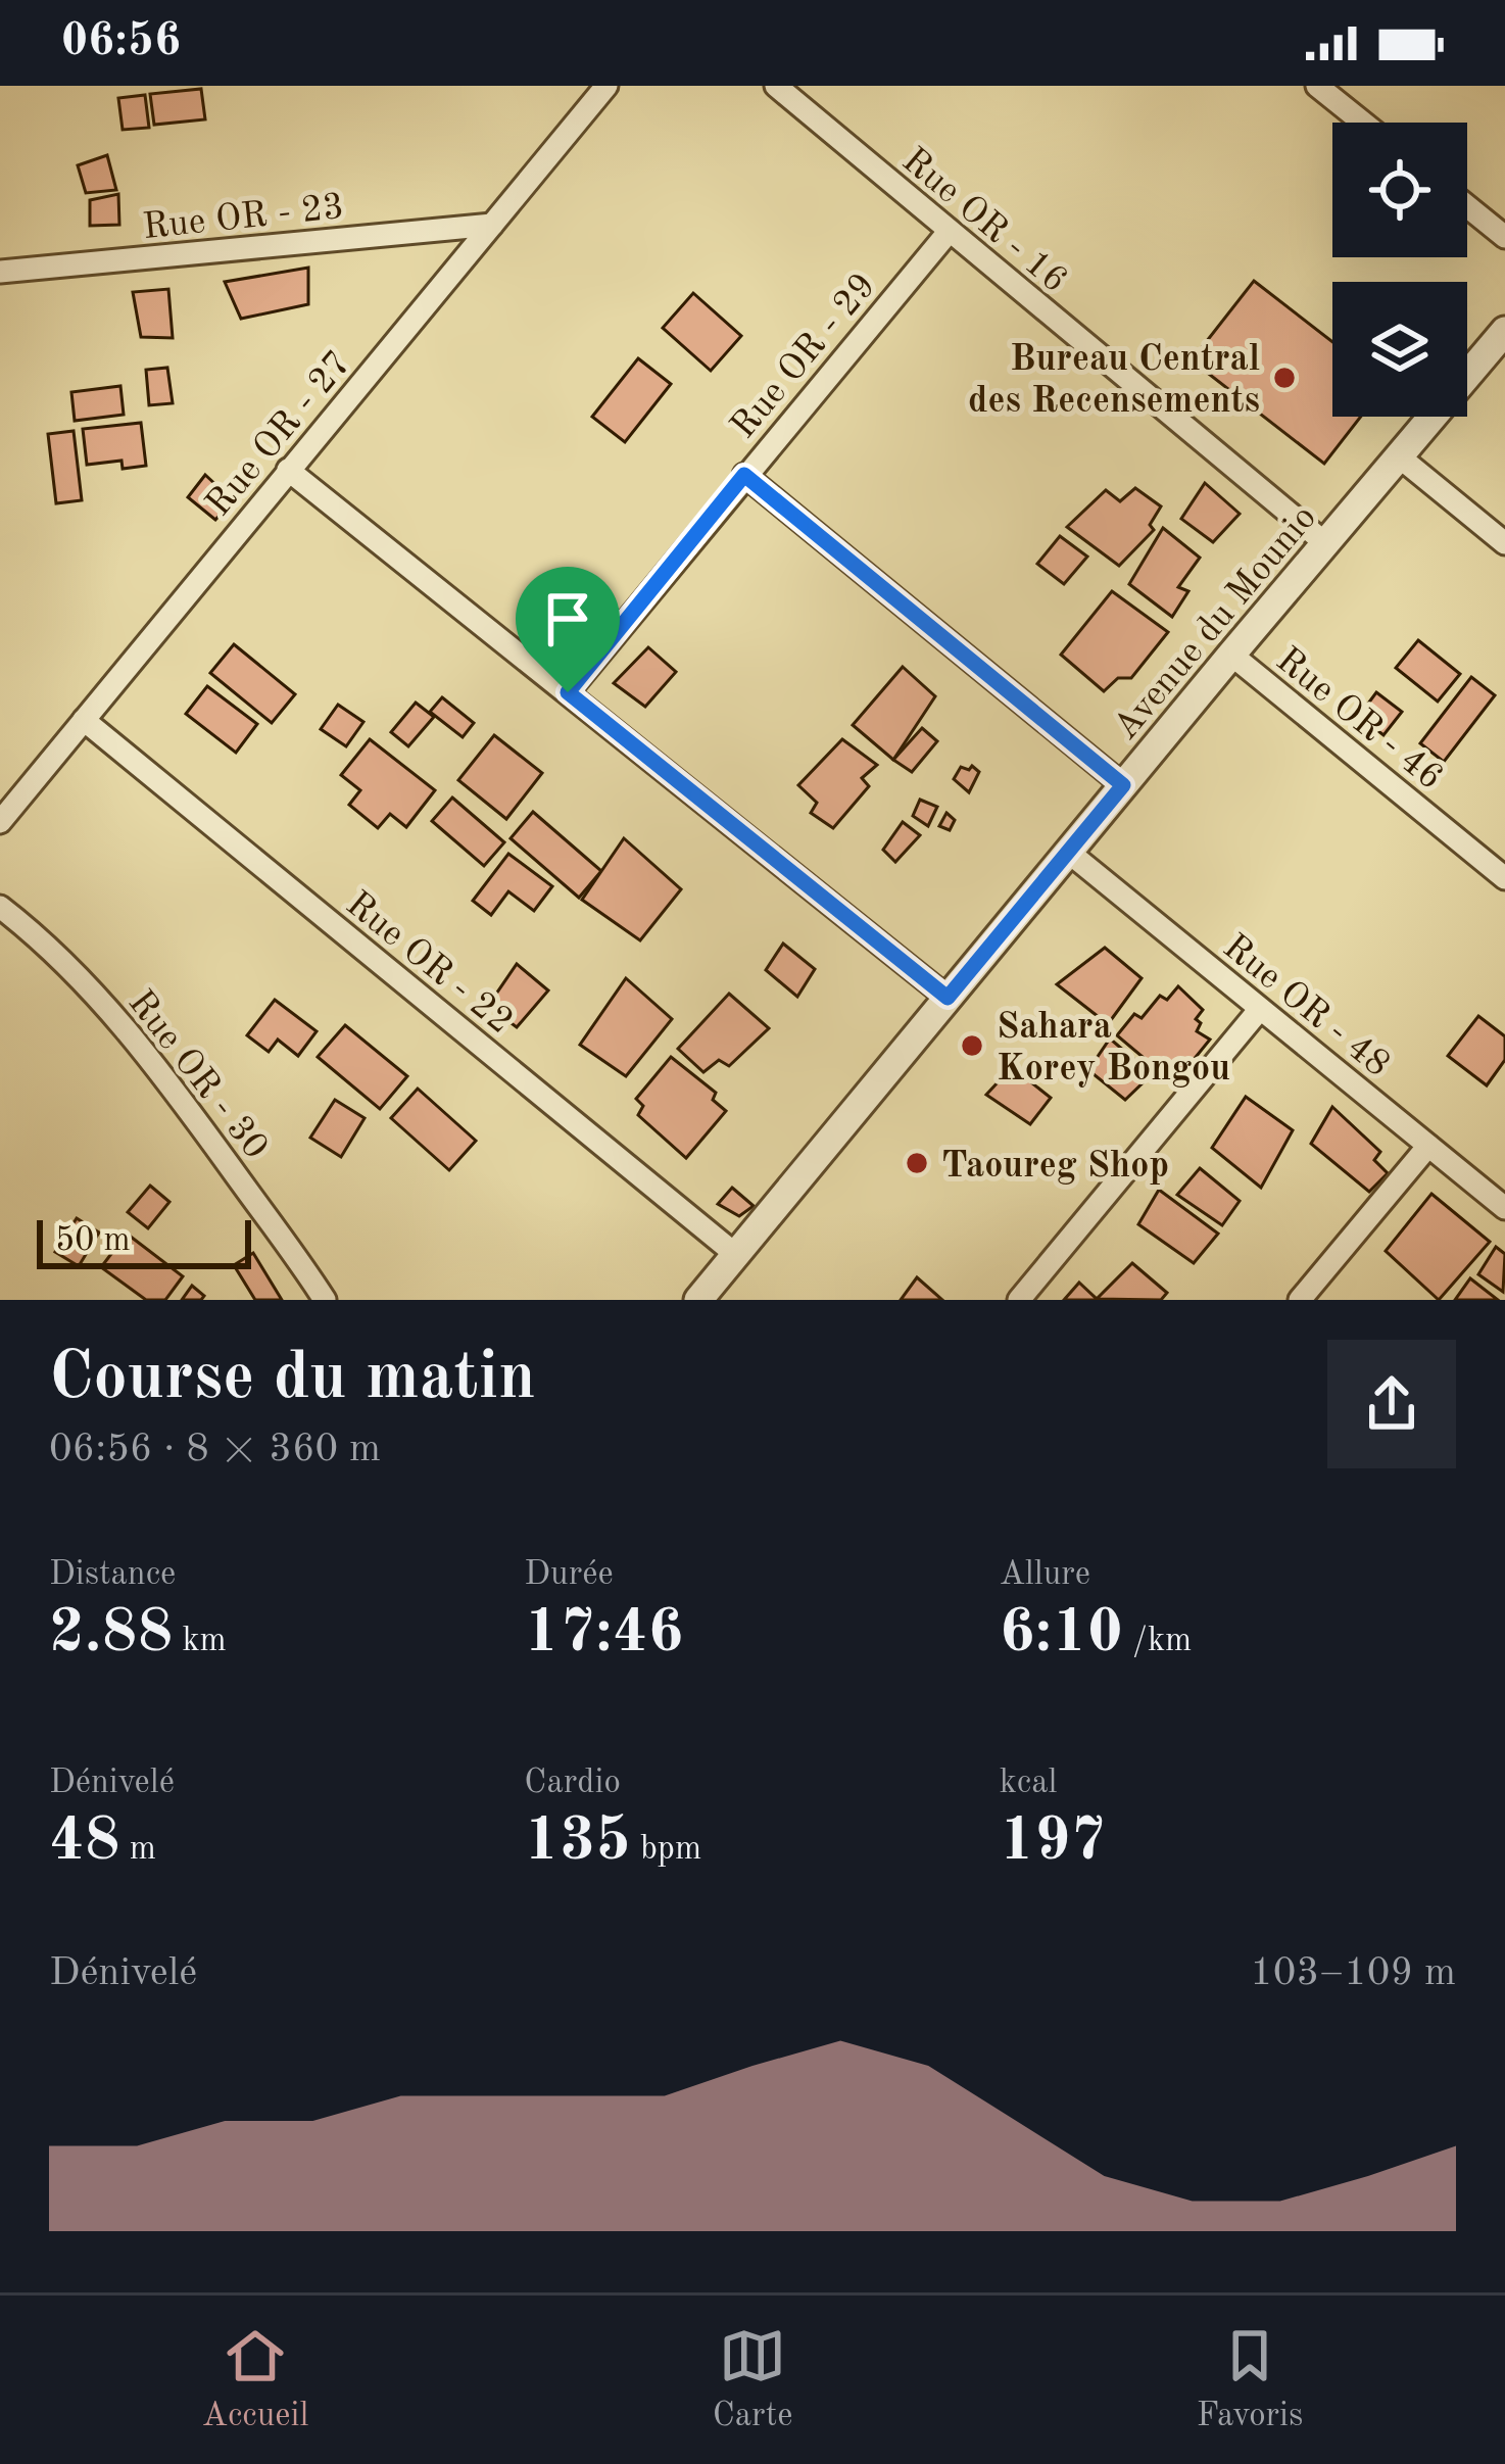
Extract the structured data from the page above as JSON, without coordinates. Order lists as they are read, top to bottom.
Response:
{
  "streets": {
    "street": [
      "Rue OR - 23",
      "Rue OR - 16",
      "Rue OR - 29",
      "Rue OR - 27",
      "Avenue du Mounio",
      "Rue OR - 46",
      "Rue OR - 22",
      "Rue OR - 48",
      "Rue OR - 30"
    ]
  },
  "crossings": [
    ["Rue OR - 23", "Rue OR - 27"],
    ["Rue OR - 16", "Rue OR - 29"],
    ["Rue OR - 16", "Avenue du Mounio"],
    ["Rue OR - 27", "Rue OR - 22"],
    ["Avenue du Mounio", "Rue OR - 46"],
    ["Avenue du Mounio", "Rue OR - 22"],
    ["Avenue du Mounio", "Rue OR - 48"]
  ],
  "places": ["Bureau Central des Recensements", "Sahara Korey Bongou", "Taoureg Shop"],
  "scale_bar": "50 m",
  "page": {
    "status": "06:56",
    "scale": "50 m",
    "heading": ["Course du matin", "06:56 · 8 × 360 m"],
    "stats": [
      ["Distance", "2.88 km"],
      ["Durée", "17:46"],
      ["Allure", "6:10 /km"],
      ["Dénivelé", "48 m"],
      ["Cardio", "135 bpm"],
      ["kcal", "197"]
    ],
    "chart": ["Dénivelé", "103–109 m"],
    "tabs": ["Accueil", "Carte", "Favoris"]
  }
}
